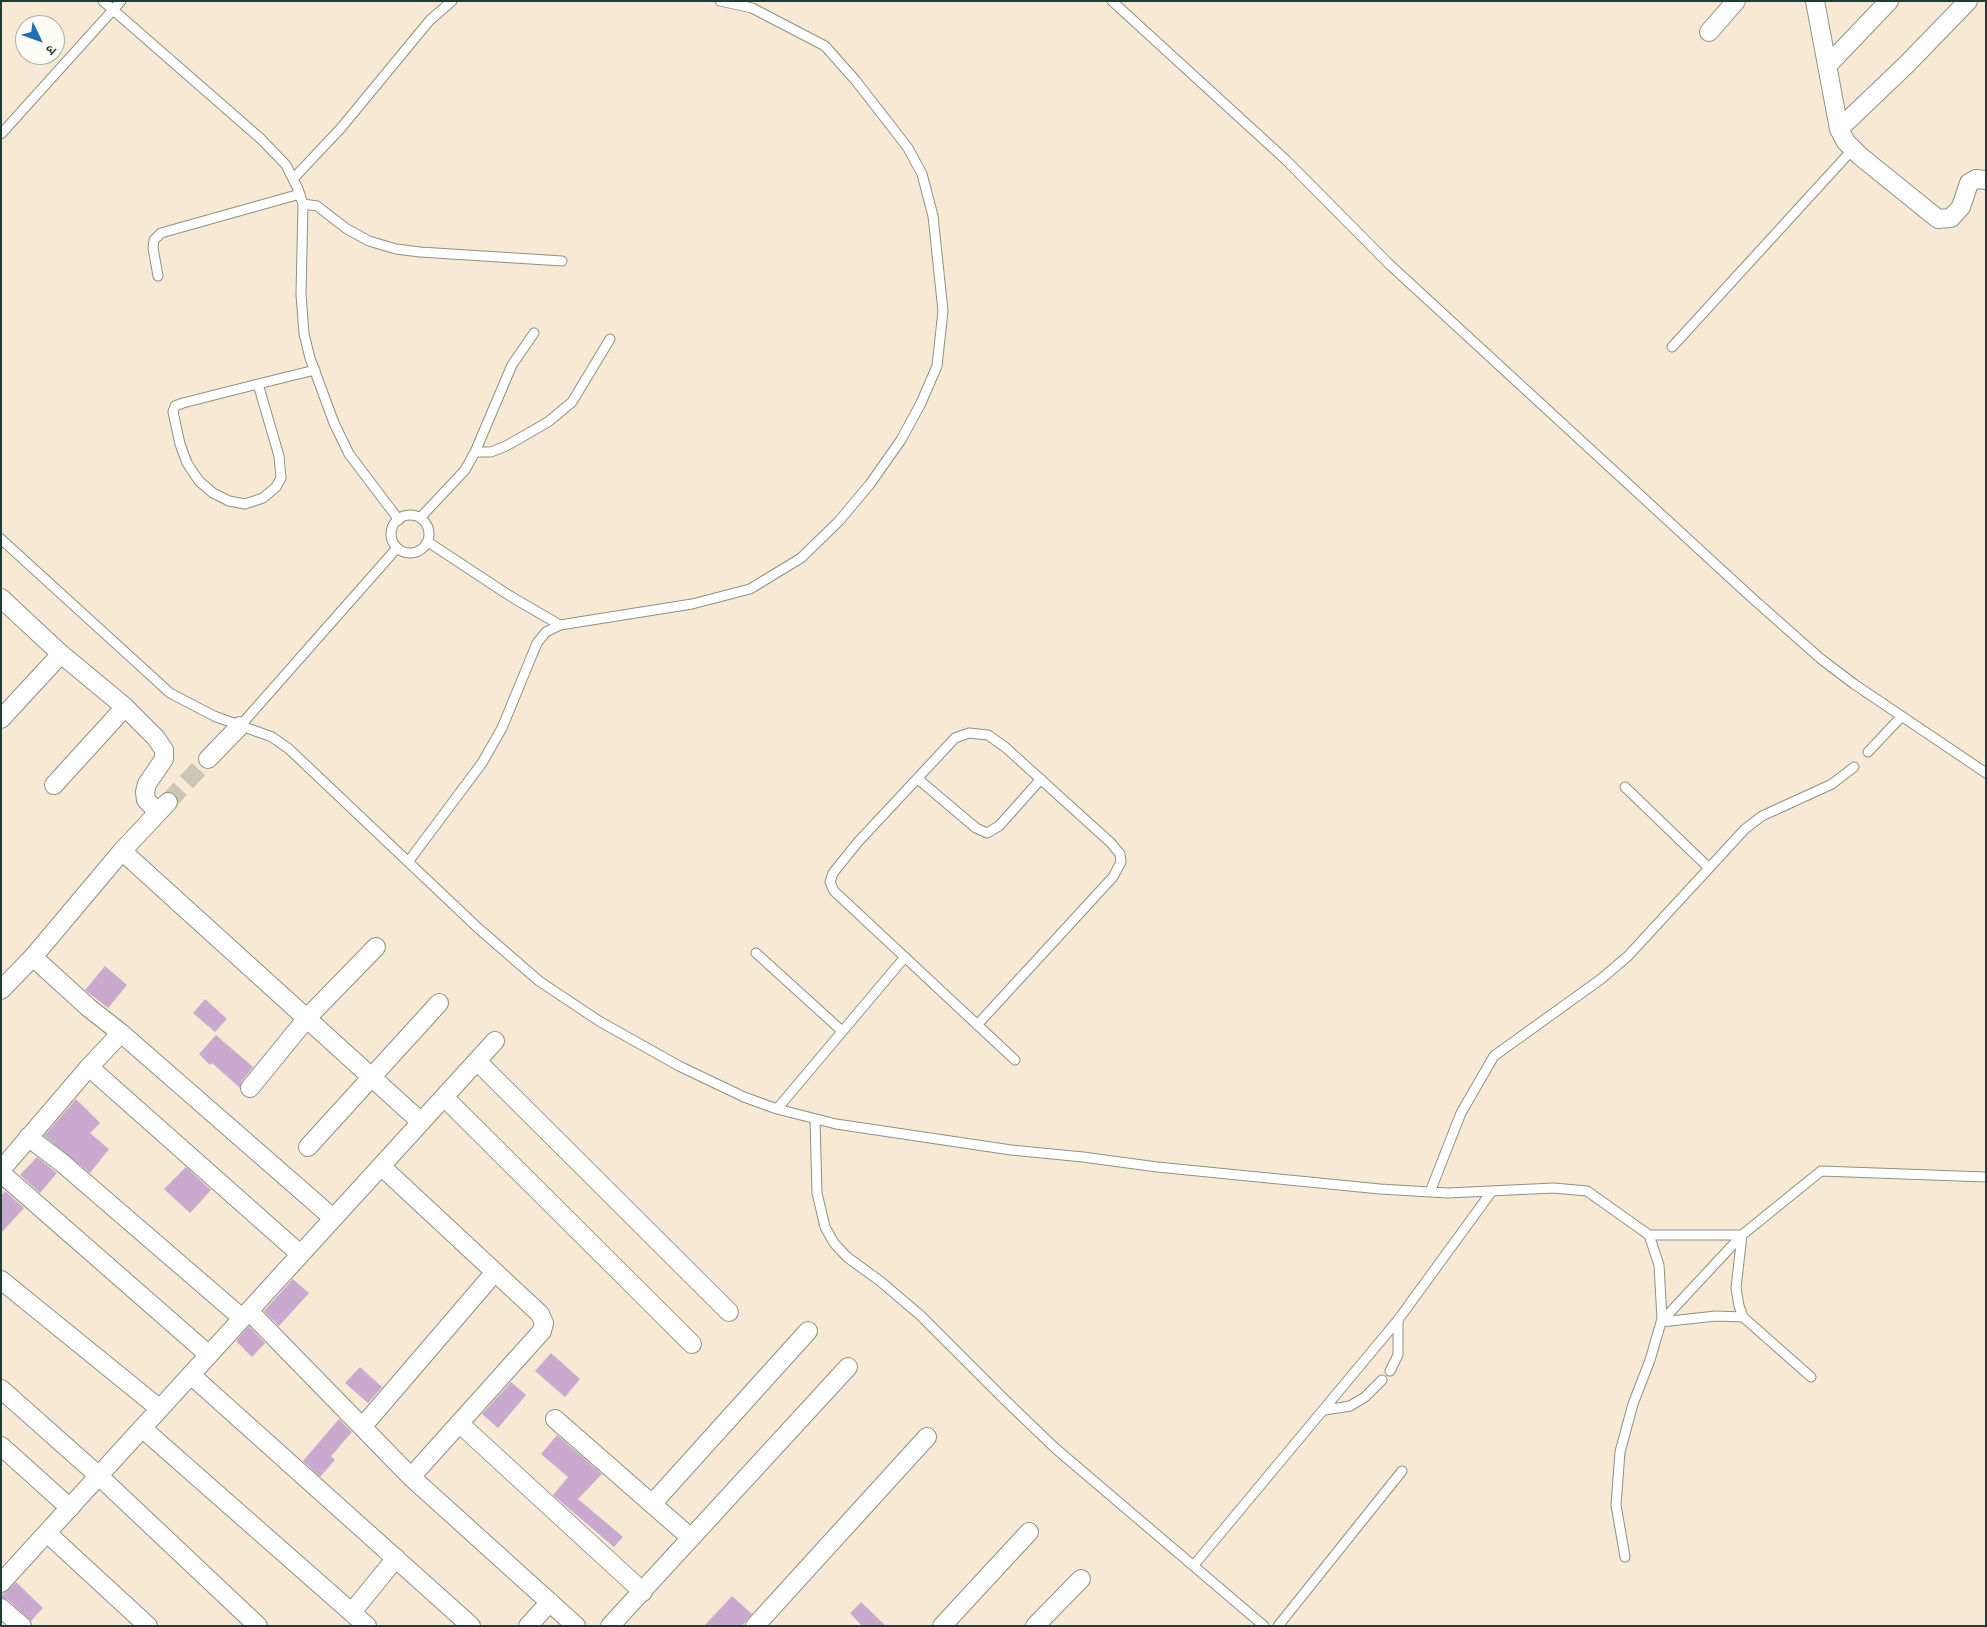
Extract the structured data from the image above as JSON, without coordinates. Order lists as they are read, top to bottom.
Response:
{
  "north": "bottom right"
}
